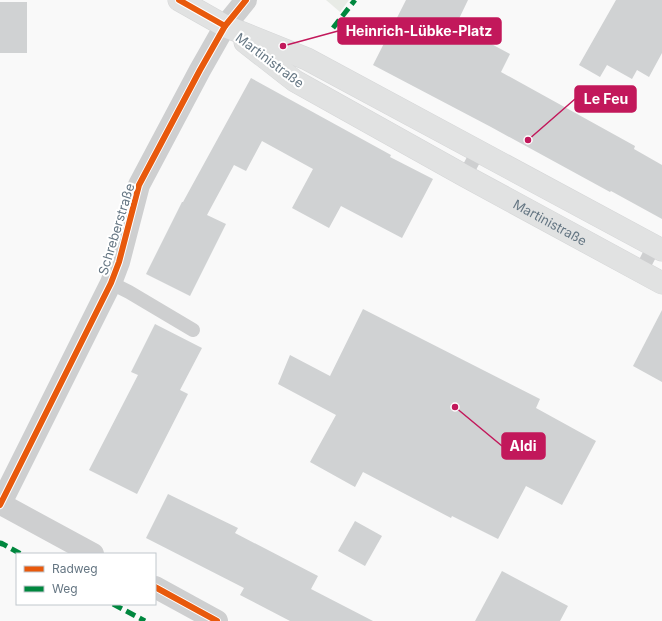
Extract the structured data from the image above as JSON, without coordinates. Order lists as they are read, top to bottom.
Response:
{
  "streets": {
    "main road": ["Martinistraße"],
    "street": ["Schreberstraße"]
  },
  "crossings": [
    ["Martinistraße", "Schreberstraße"]
  ],
  "places": ["Heinrich-Lübke-Platz", "Le Feu", "Aldi"],
  "legend": ["Radweg", "Weg"]
}
